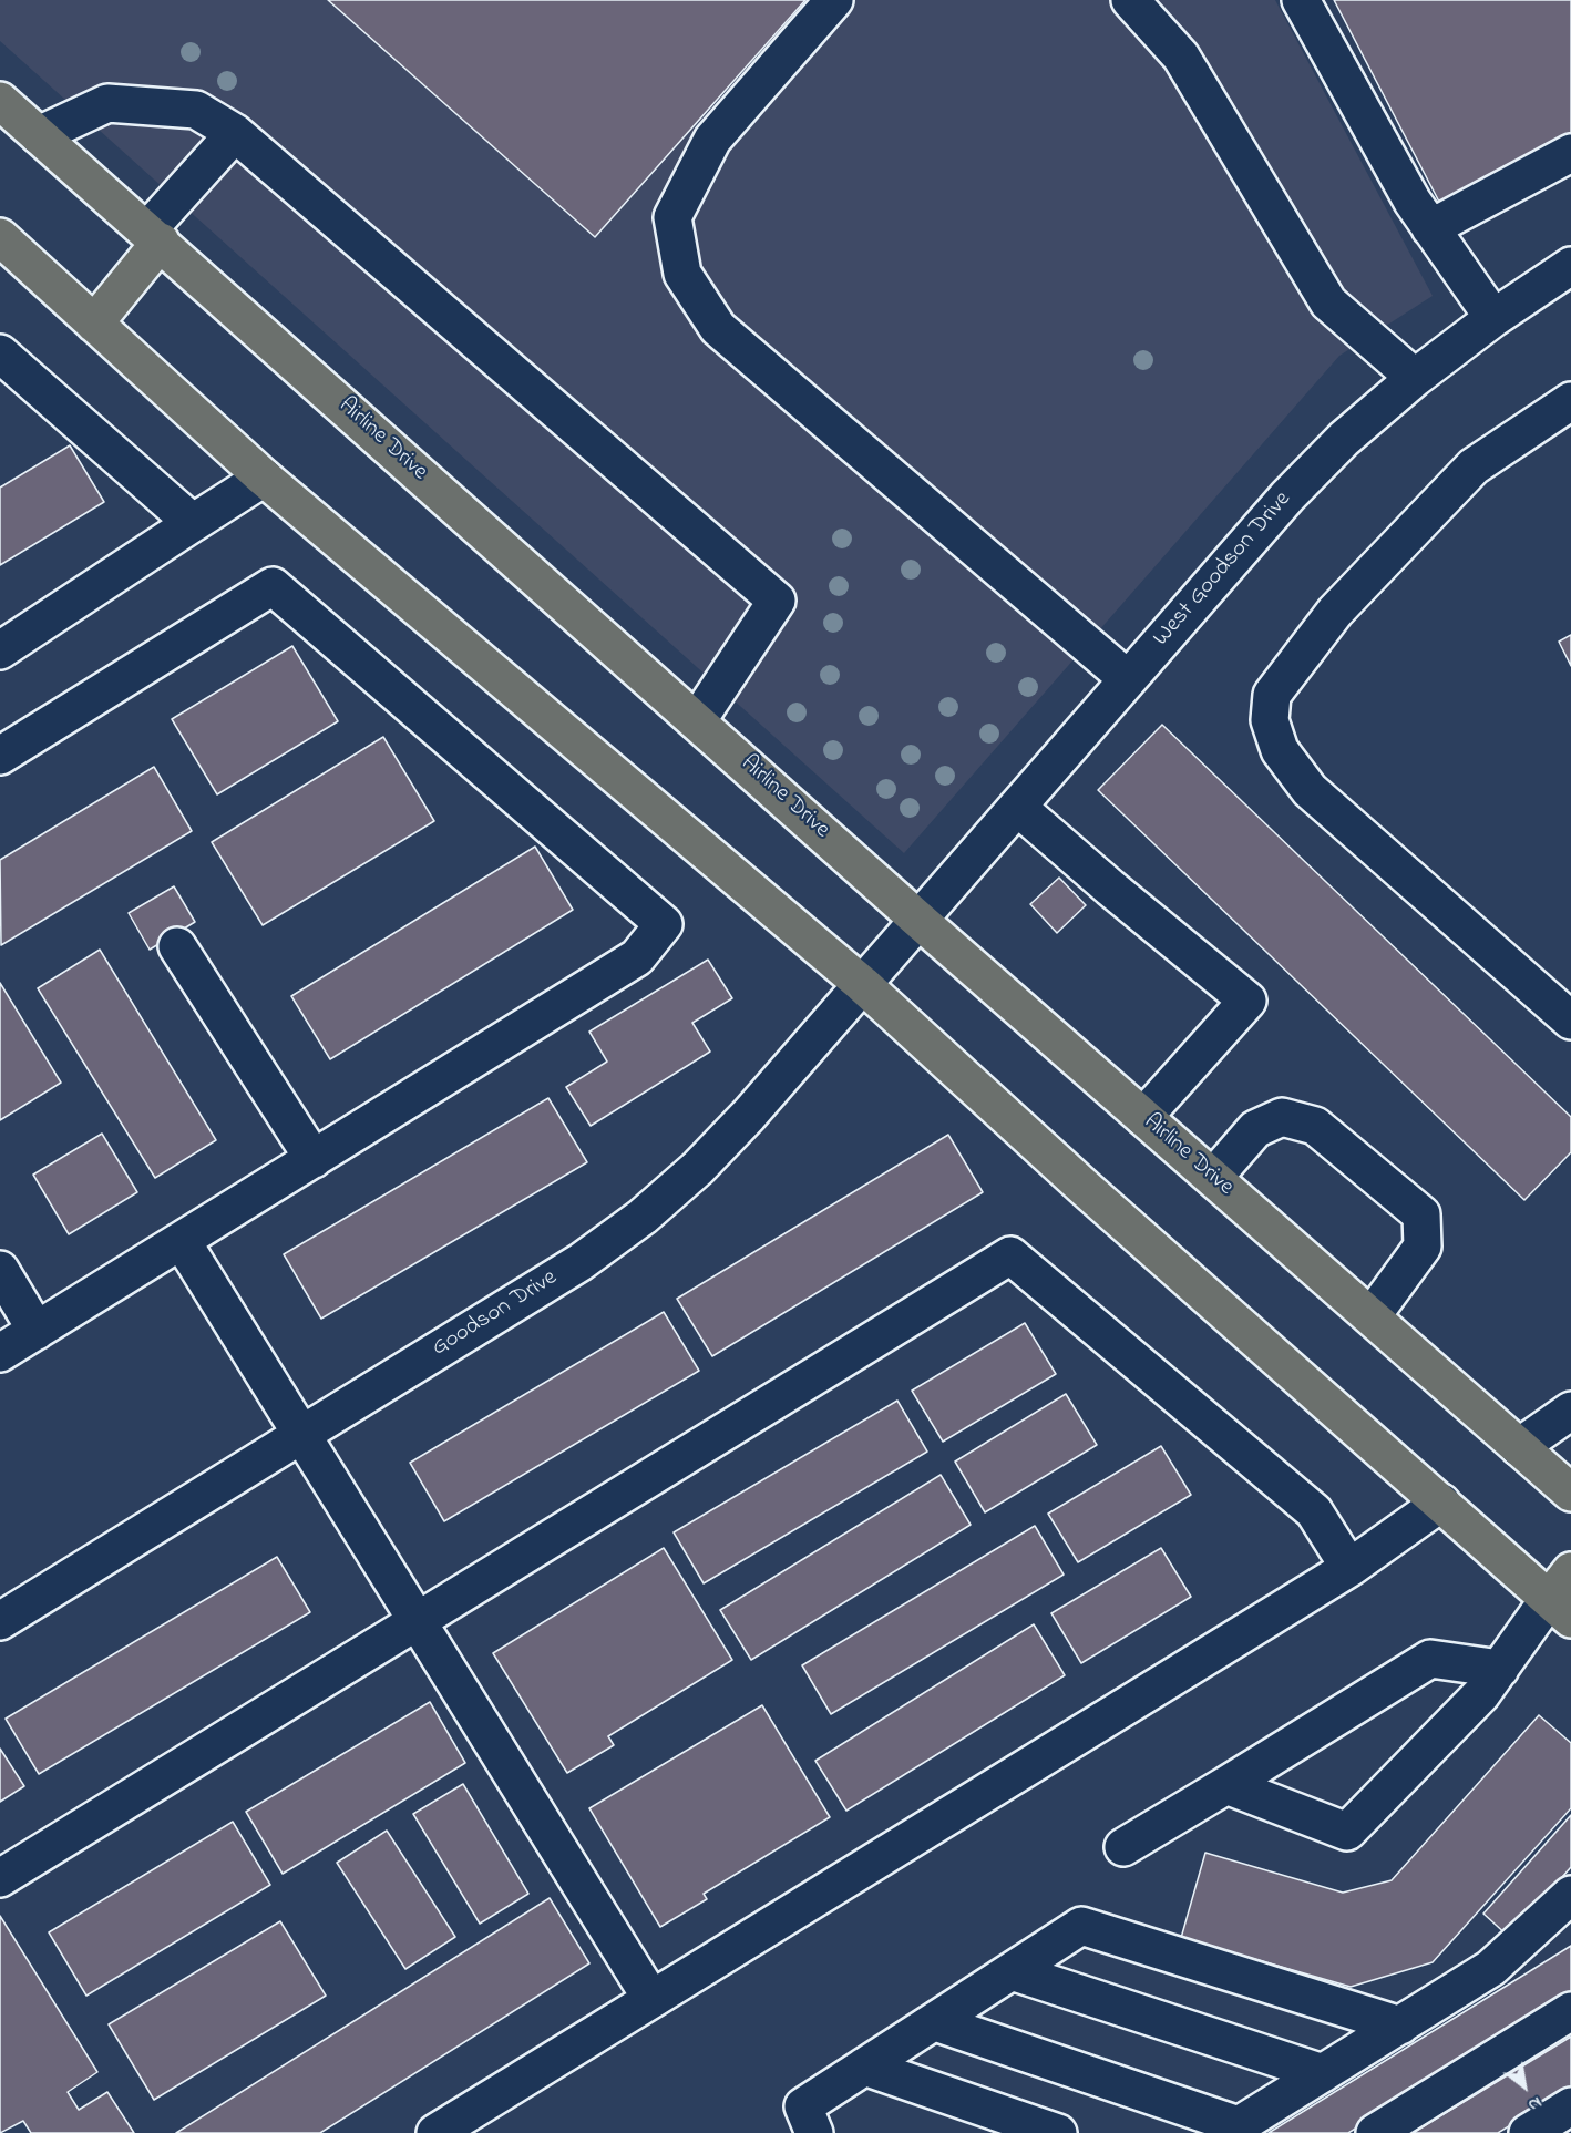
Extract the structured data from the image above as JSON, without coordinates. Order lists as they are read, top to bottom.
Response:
{
  "streets": {
    "main road": ["Airline Drive"],
    "street": ["West Goodson Drive", "Goodson Drive"]
  },
  "crossings": [
    ["Airline Drive", "West Goodson Drive"],
    ["Airline Drive", "Goodson Drive"],
    ["West Goodson Drive", "Goodson Drive"]
  ],
  "north": "bottom right"
}
